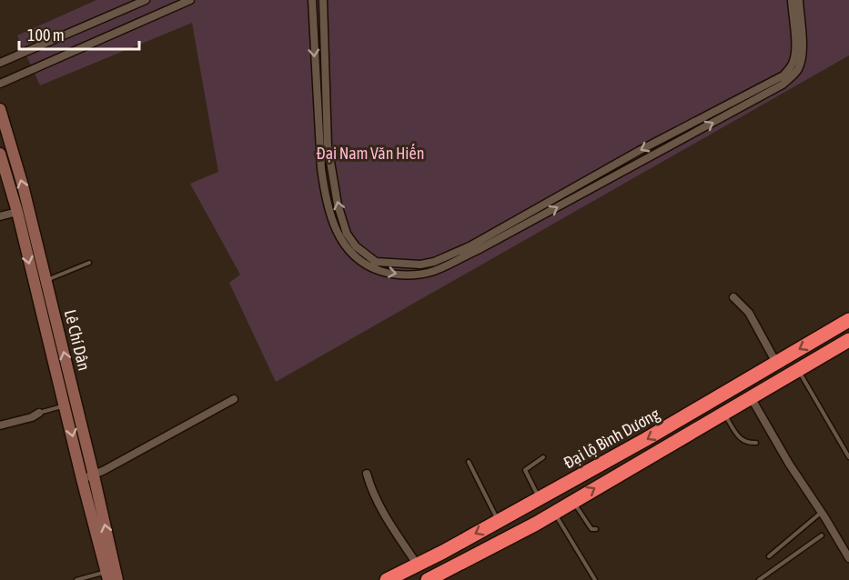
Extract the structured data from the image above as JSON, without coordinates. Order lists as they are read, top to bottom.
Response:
{
  "streets": {
    "highway": ["Đại lộ Bình Dương"],
    "main road": ["Lê Chí Dân"]
  },
  "parks": ["Đại Nam Văn Hiến"],
  "scale_bar": "100 m"
}
